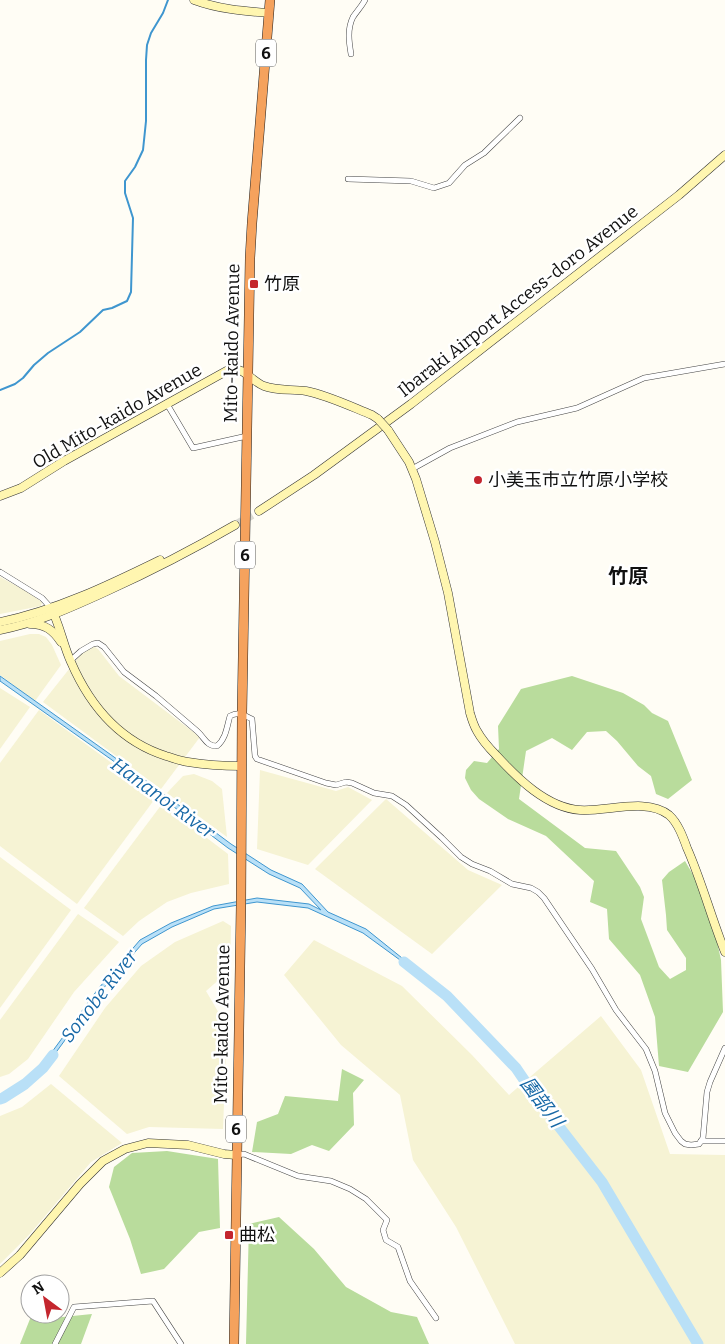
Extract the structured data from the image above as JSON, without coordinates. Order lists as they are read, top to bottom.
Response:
{
  "streets": {
    "highway": ["6", "Mito-kaido Avenue"],
    "street": ["Ibaraki Airport Access-doro Avenue", "Old Mito-kaido Avenue"]
  },
  "crossings": [
    ["6", "Mito-kaido Avenue"],
    ["Mito-kaido Avenue", "Old Mito-kaido Avenue"]
  ],
  "districts": ["竹原"],
  "water": ["Hananoi River", "Sonobe River", "園部川"],
  "places": {
    "transit": ["竹原", "曲松"],
    "other": ["小美玉市立竹原小学校"]
  },
  "north": "top left"
}
